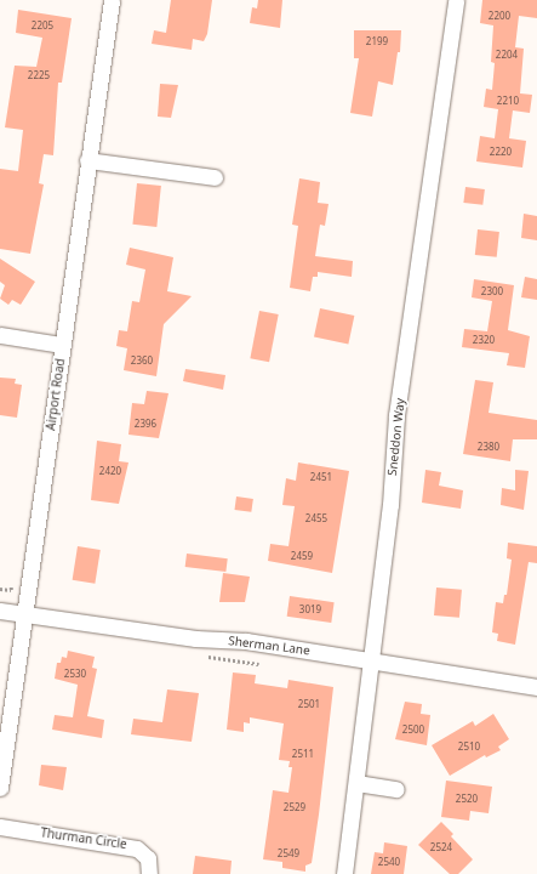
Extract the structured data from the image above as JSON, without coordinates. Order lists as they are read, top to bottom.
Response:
{
  "streets": {
    "street": [
      "Airport Road",
      "Sneddon Way",
      "Sherman Lane",
      "Thurman Circle"
    ]
  },
  "crossings": [
    ["Airport Road", "Sherman Lane"],
    ["Sneddon Way", "Sherman Lane"]
  ],
  "house_numbers": [
    "2200",
    "2205",
    "2199",
    "2204",
    "2225",
    "2210",
    "2220",
    "2300",
    "2320",
    "2360",
    "2396",
    "2380",
    "2420",
    "2451",
    "2455",
    "2459",
    "3019",
    "2530",
    "2501",
    "2500",
    "2510",
    "2511",
    "2520",
    "2529",
    "2524",
    "2549",
    "2540"
  ]
}
